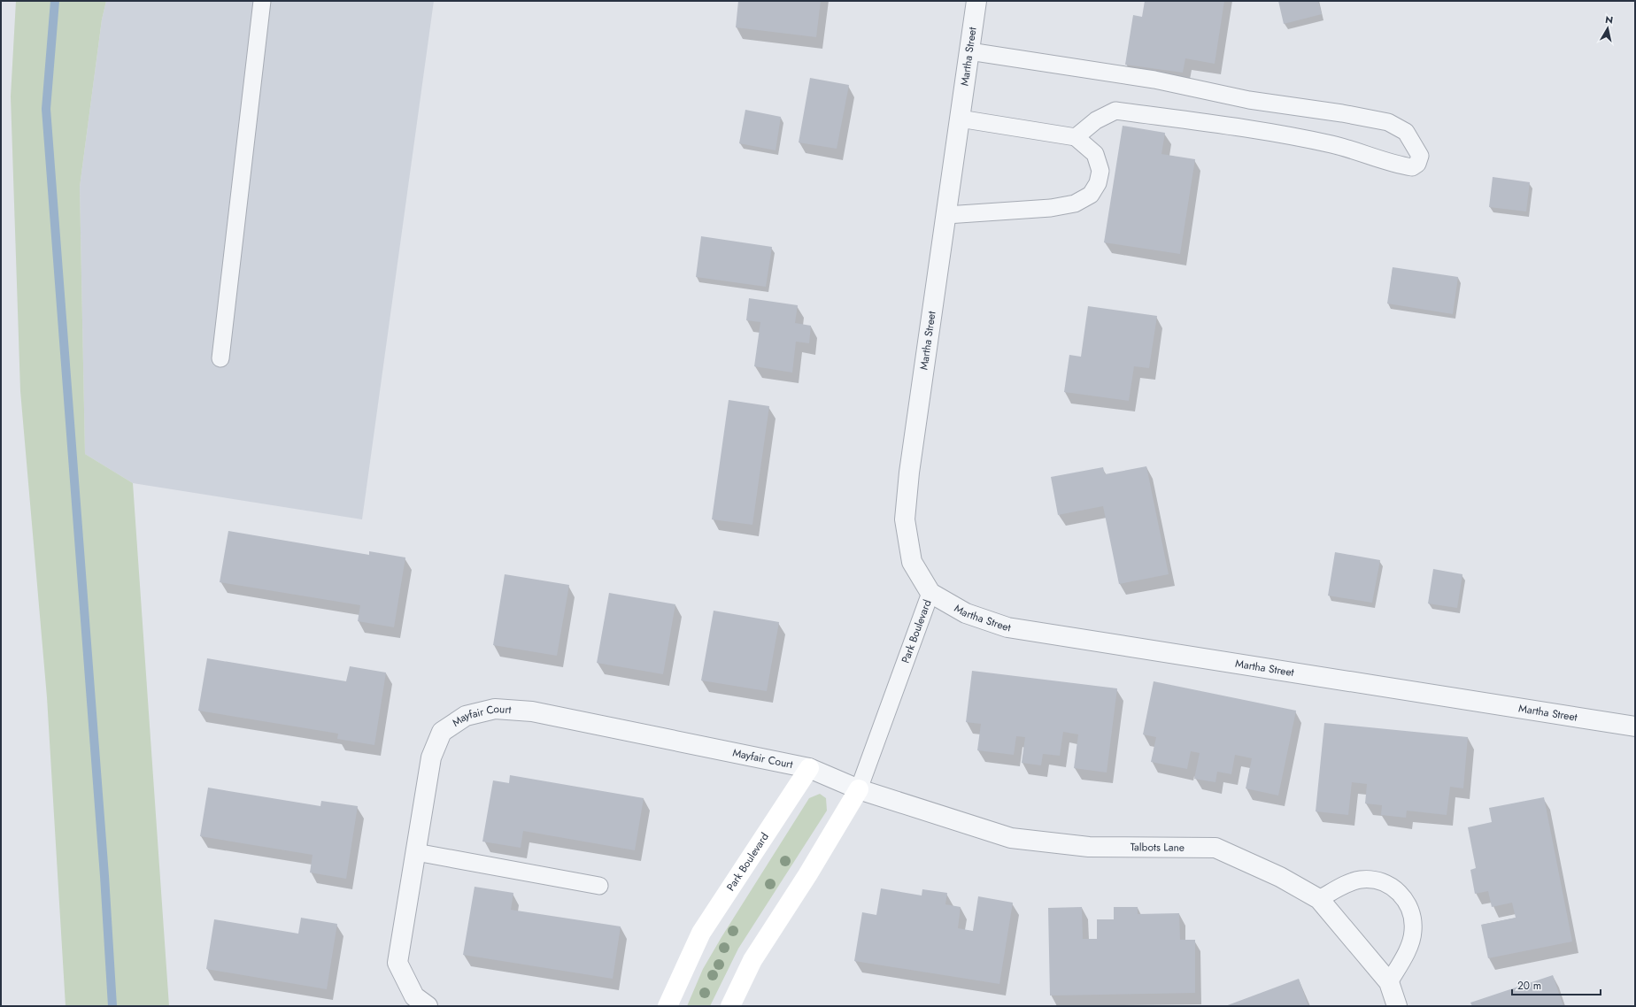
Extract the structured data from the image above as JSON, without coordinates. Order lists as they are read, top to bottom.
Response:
{
  "streets": {
    "street": [
      "Martha Street",
      "Park Boulevard",
      "Mayfair Court",
      "Talbots Lane"
    ]
  },
  "crossings": [
    ["Martha Street", "Park Boulevard"],
    ["Park Boulevard", "Mayfair Court"],
    ["Park Boulevard", "Talbots Lane"]
  ],
  "scale_bar": "20 m",
  "north": "top"
}
